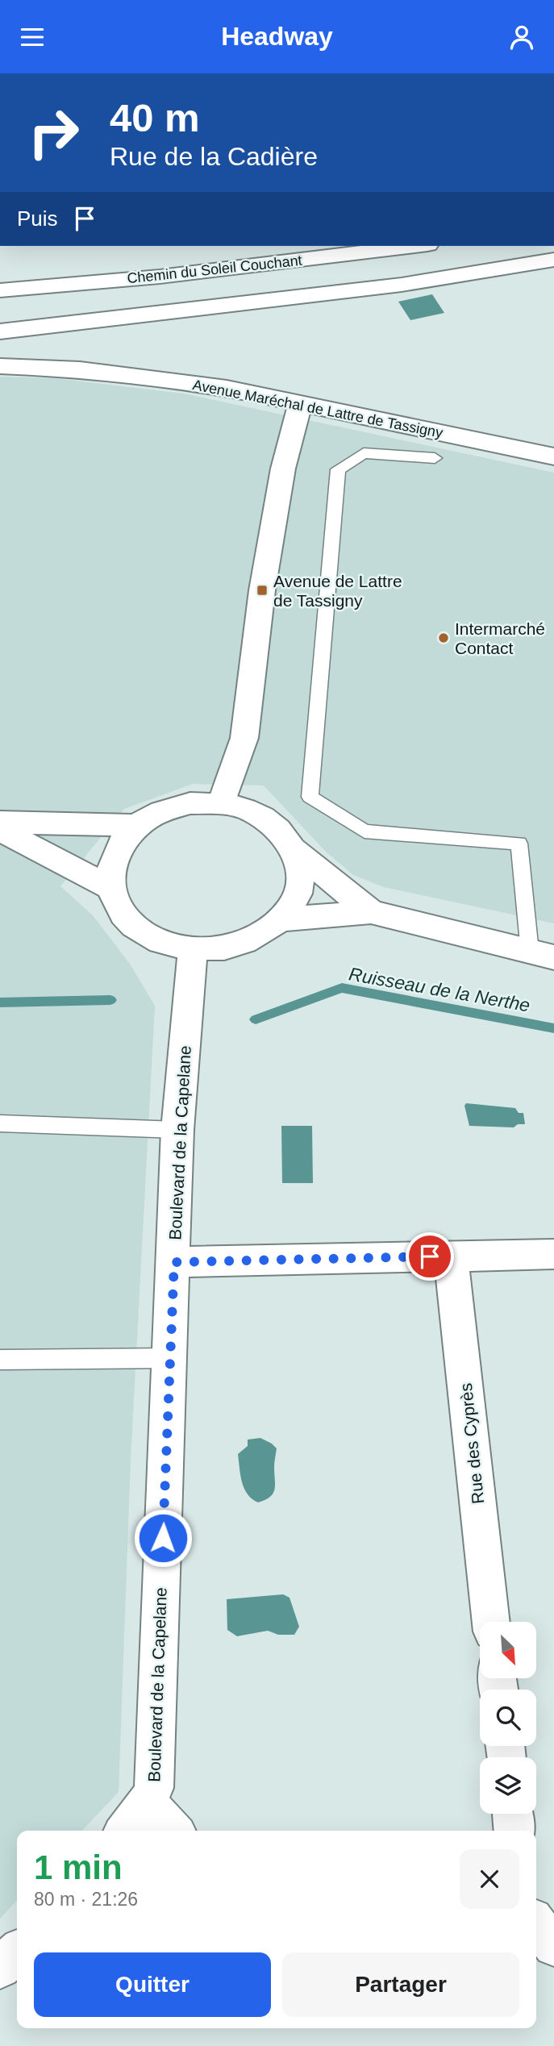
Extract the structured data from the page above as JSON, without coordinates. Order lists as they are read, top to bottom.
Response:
{
  "streets": {
    "street": [
      "Chemin du Soleil Couchant",
      "Avenue Maréchal de Lattre de Tassigny",
      "Boulevard de la Capelane",
      "Rue des Cyprès"
    ]
  },
  "water": ["Ruisseau de la Nerthe"],
  "places": {
    "transit": ["Avenue de Lattre de Tassigny"],
    "other": ["Intermarché Contact"]
  },
  "north": "bottom right",
  "page": {
    "header": "Headway",
    "turn": ["40 m", "Rue de la Cadière"],
    "then": "Puis",
    "heading": ["1 min", "80 m · 21:26"],
    "buttons": ["Quitter", "Partager"]
  }
}
